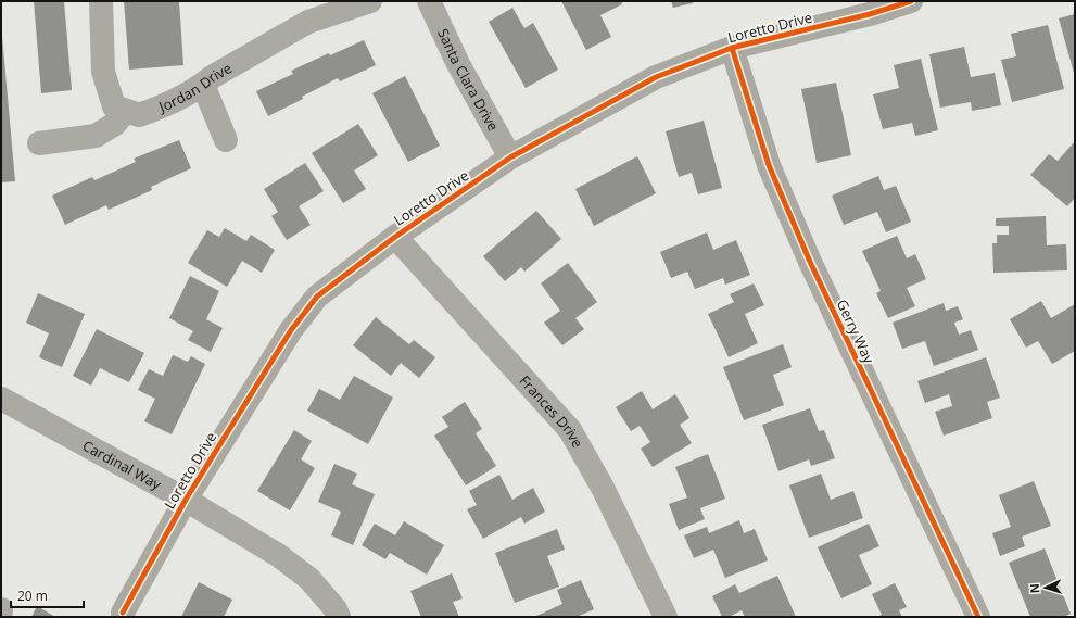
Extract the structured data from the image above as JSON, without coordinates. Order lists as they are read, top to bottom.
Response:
{
  "streets": {
    "street": [
      "Loretto Drive",
      "Santa Clara Drive",
      "Jordan Drive",
      "Gerry Way",
      "Frances Drive",
      "Cardinal Way"
    ]
  },
  "crossings": [
    ["Loretto Drive", "Santa Clara Drive"],
    ["Loretto Drive", "Gerry Way"],
    ["Loretto Drive", "Frances Drive"],
    ["Loretto Drive", "Cardinal Way"]
  ],
  "scale_bar": "20 m",
  "north": "left"
}
